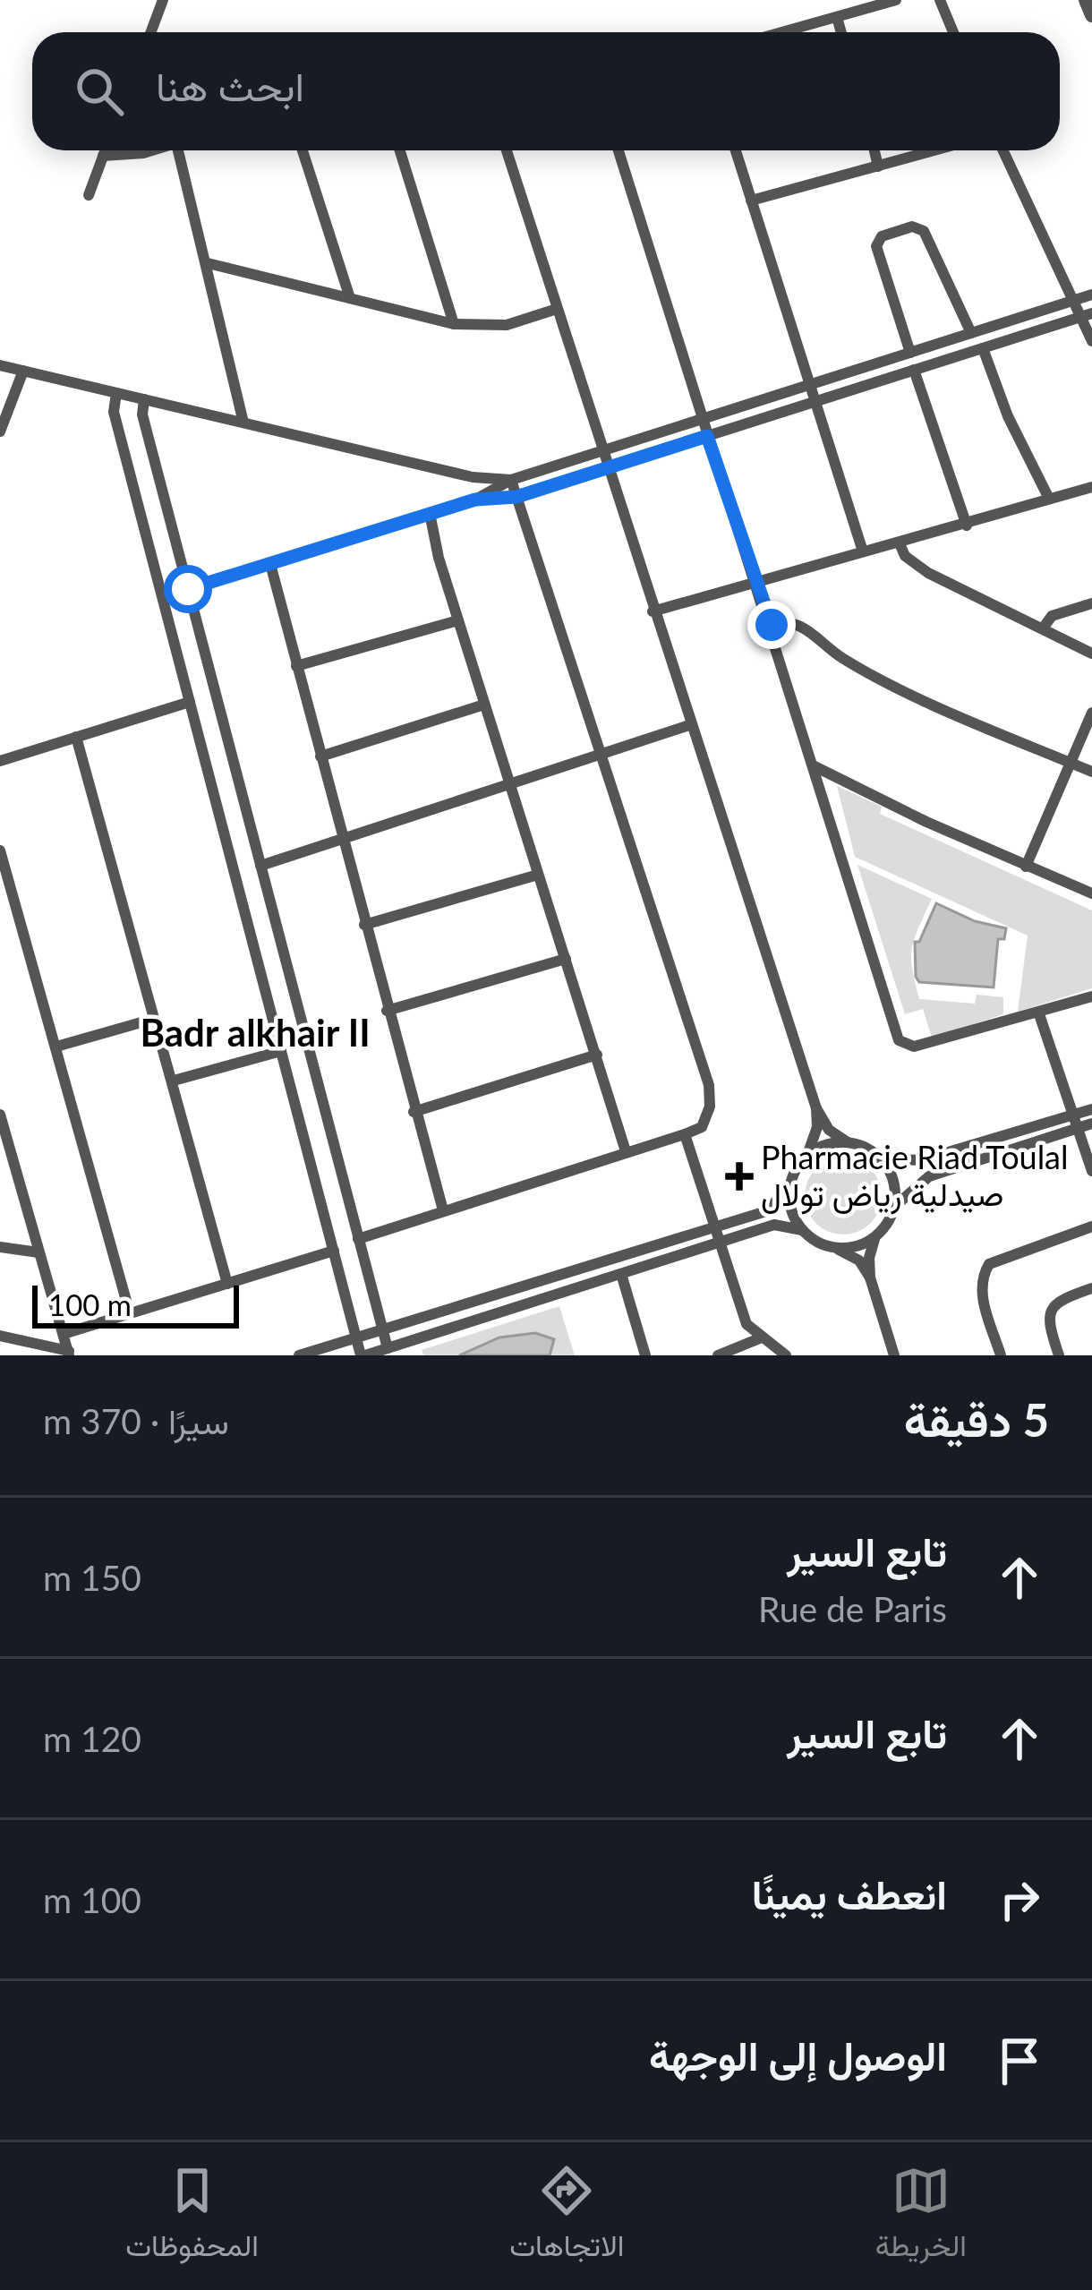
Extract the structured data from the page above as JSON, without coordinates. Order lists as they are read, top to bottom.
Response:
{
  "districts": ["Badr alkhair II"],
  "places": {
    "health": ["Pharmacie Riad Toulal صيدلية رياض تولال"]
  },
  "scale_bar": "100 m",
  "page": {
    "search": "ابحث هنا",
    "scale": "100 m",
    "heading": ["5 دقيقة", "سيرًا · 370 m"],
    "list": [
      ["تابع السير", "Rue de Paris", "150 m"],
      ["تابع السير", "120 m"],
      ["انعطف يمينًا", "100 m"],
      "الوصول إلى الوجهة"
    ],
    "nav": ["الخريطة", "الاتجاهات", "المحفوظات"]
  }
}
